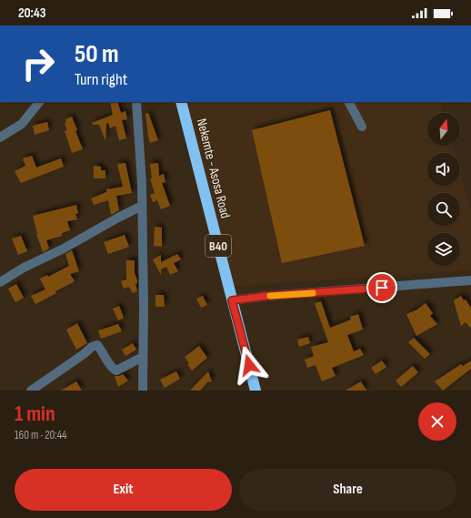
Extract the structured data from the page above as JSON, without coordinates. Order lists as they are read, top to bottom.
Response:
{
  "streets": {
    "highway": ["Nekemte - Asosa Road", "B40"]
  },
  "north": "top",
  "page": {
    "status": "20:43",
    "turn": ["50 m", "Turn right"],
    "heading": ["1 min", "160 m · 20:44"],
    "buttons": ["Exit", "Share"]
  }
}
